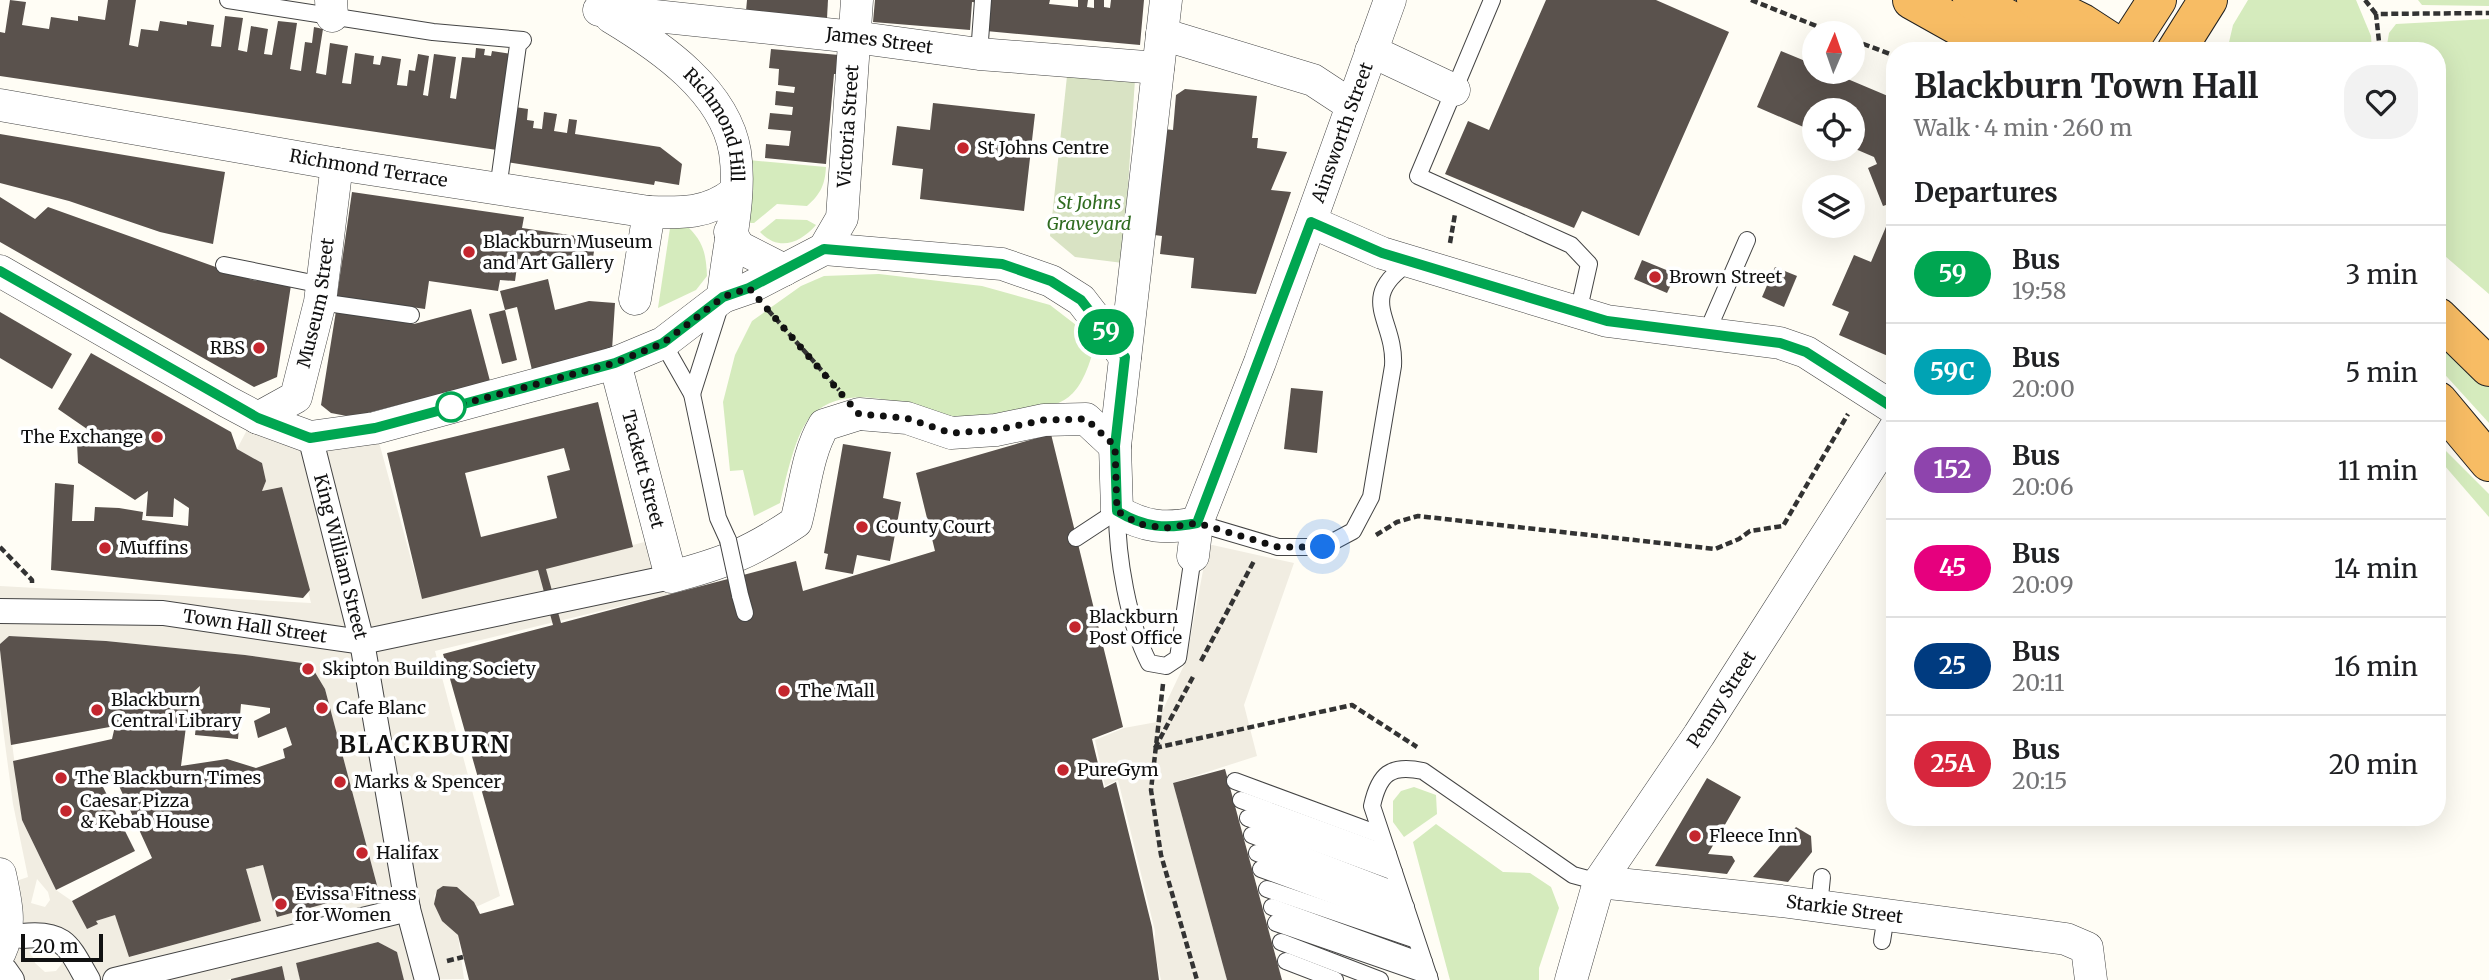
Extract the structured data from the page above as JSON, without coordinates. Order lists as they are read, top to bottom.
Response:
{
  "streets": {
    "street": [
      "James Street",
      "Victoria Street",
      "Richmond Hill",
      "Ainsworth Street",
      "Richmond Terrace",
      "Museum Street",
      "Tackett Street",
      "King William Street",
      "Town Hall Street",
      "Penny Street",
      "Starkie Street"
    ]
  },
  "crossings": [
    ["James Street", "Victoria Street"],
    ["James Street", "Richmond Hill"],
    ["Richmond Hill", "Richmond Terrace"],
    ["Richmond Terrace", "Museum Street"],
    ["Tackett Street", "Town Hall Street"],
    ["King William Street", "Town Hall Street"],
    ["Penny Street", "Starkie Street"]
  ],
  "districts": ["BLACKBURN"],
  "parks": ["St Johns Graveyard"],
  "places": [
    "St Johns Centre",
    "Blackburn Museum and Art Gallery",
    "Brown Street",
    "RBS",
    "The Exchange",
    "County Court",
    "Muffins",
    "Blackburn Post Office",
    "Skipton Building Society",
    "The Mall",
    "Cafe Blanc",
    "Blackburn Central Library",
    "PureGym",
    "The Blackburn Times",
    "Marks & Spencer",
    "Caesar Pizza & Kebab House",
    "Fleece Inn",
    "Halifax",
    "Evissa Fitness for Women"
  ],
  "lines": ["bus line 59"],
  "scale_bar": "20 m",
  "north": "top",
  "page": {
    "on_map": "59",
    "heading": [
      ["Blackburn Town Hall", "Walk · 4 min · 260 m"],
      "Departures"
    ],
    "list": [
      {
        "mark": "59",
        "name": "Bus",
        "note": "19:58",
        "value": "3 min"
      },
      {
        "mark": "59C",
        "name": "Bus",
        "note": "20:00",
        "value": "5 min"
      },
      {
        "mark": "152",
        "name": "Bus",
        "note": "20:06",
        "value": "11 min"
      },
      {
        "mark": "45",
        "name": "Bus",
        "note": "20:09",
        "value": "14 min"
      },
      {
        "mark": "25",
        "name": "Bus",
        "note": "20:11",
        "value": "16 min"
      },
      {
        "mark": "25A",
        "name": "Bus",
        "note": "20:15",
        "value": "20 min"
      }
    ],
    "scale": "20 m"
  }
}
